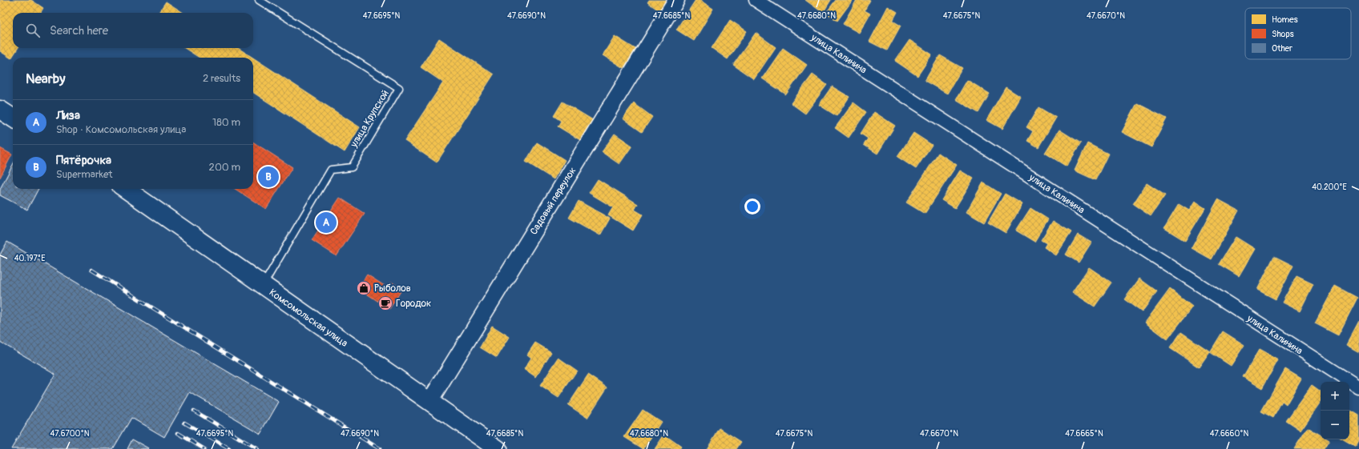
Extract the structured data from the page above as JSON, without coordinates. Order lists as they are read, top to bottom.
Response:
{
  "streets": {
    "main road": ["Комсомольская улица"],
    "street": ["улица Калинина", "Садовый переулок"],
    "lane": ["улица Крупской"]
  },
  "crossings": [
    ["улица Крупской", "Комсомольская улица"],
    ["Садовый переулок", "Комсомольская улица"]
  ],
  "places": {
    "shop": ["Рыболов"],
    "cafe": ["Городок"]
  },
  "legend": ["Homes", "Shops", "Other"],
  "page": {
    "search": "Search here",
    "heading": ["Nearby", "2 results"],
    "list": [
      {
        "mark": "A",
        "name": "Лиза",
        "note": "Shop · Комсомольская улица",
        "value": "180 m"
      },
      {
        "mark": "B",
        "name": "Пятёрочка",
        "note": "Supermarket",
        "value": "200 m"
      }
    ],
    "pins": ["B", "A"],
    "map_buttons": ["+", "−"]
  },
  "coordinates": [
    "47.6695°N",
    "47.6690°N",
    "47.6685°N",
    "47.6680°N",
    "47.6675°N",
    "47.6670°N",
    "40.200°E",
    "40.197°E",
    "47.6700°N",
    "47.6665°N",
    "47.6660°N"
  ]
}
